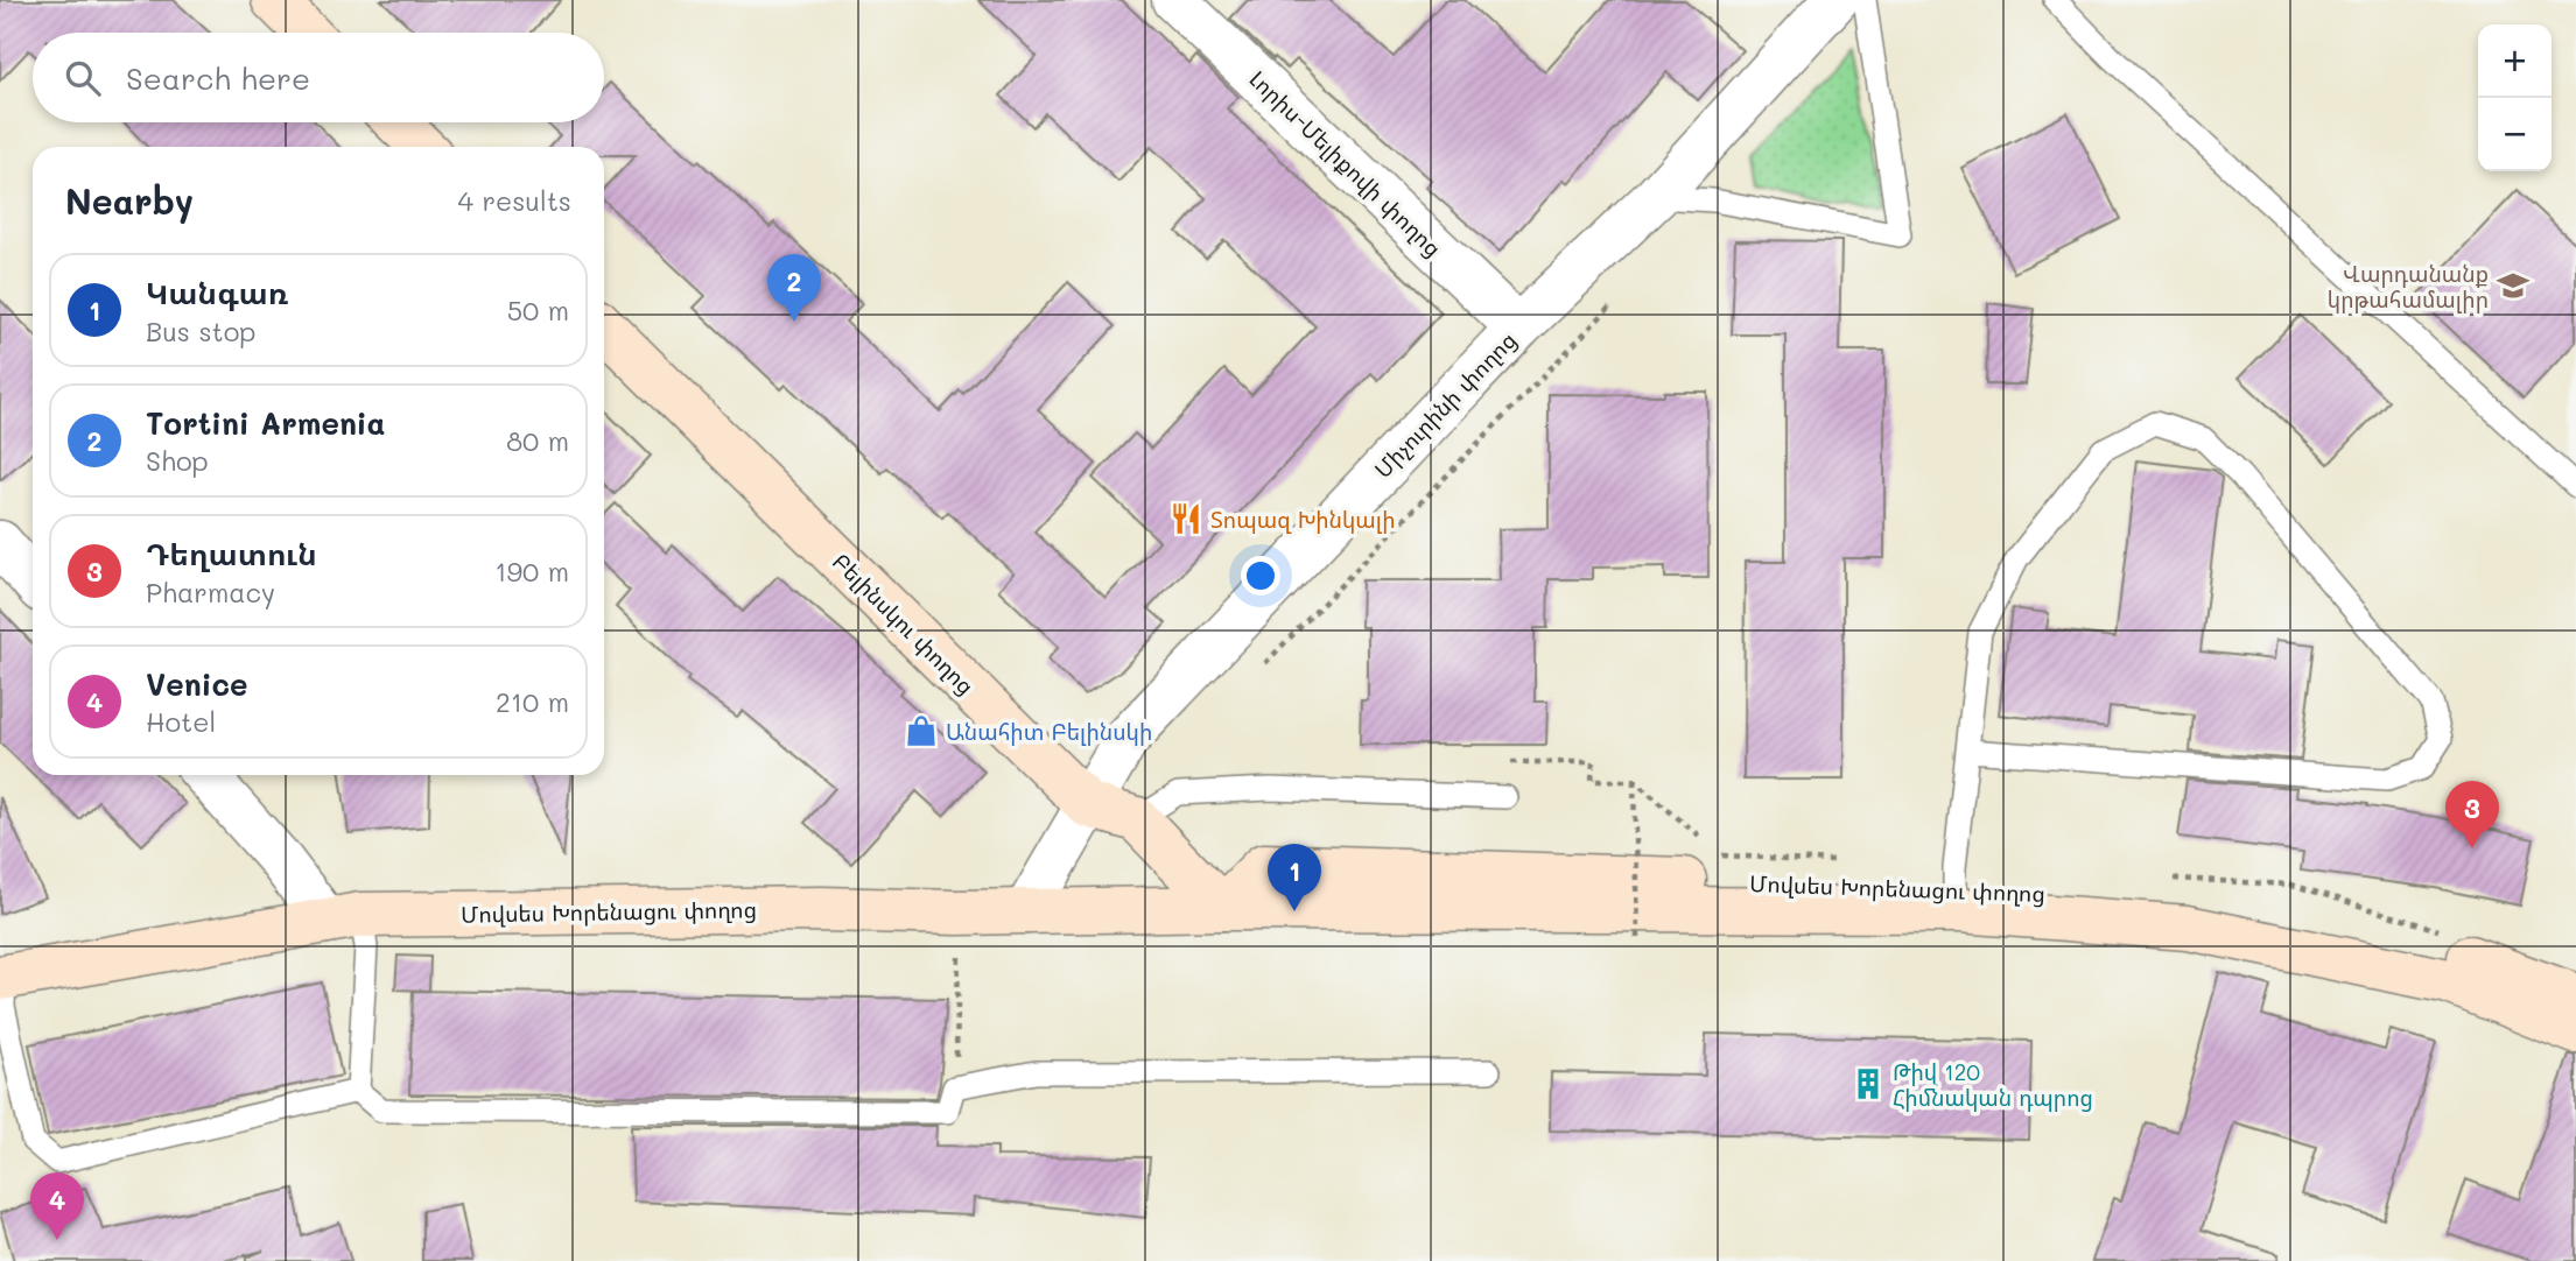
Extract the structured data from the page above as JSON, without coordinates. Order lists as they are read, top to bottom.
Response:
{
  "streets": {
    "main road": ["Բելինսկու փողոց", "Մովսես Խորենացու փողոց"],
    "street": ["Լորիս-Մելիքովի փողոց", "Միչուրինի փողոց"]
  },
  "crossings": [
    ["Լորիս-Մելիքովի փողոց", "Միչուրինի փողոց"],
    ["Միչուրինի փողոց", "Բելինսկու փողոց"],
    ["Միչուրինի փողոց", "Մովսես Խորենացու փողոց"]
  ],
  "places": {
    "school or university": ["Վարդանանք կրթահամալիր"],
    "restaurant": ["Տոպազ Խինկալի"],
    "shop": ["Անահիտ Բելինսկի"],
    "building": ["Թիվ 120 Հիմնական դպրոց"]
  },
  "page": {
    "map_buttons": ["+", "−"],
    "search": "Search here",
    "heading": ["Nearby", "4 results"],
    "list": [
      {
        "mark": "1",
        "name": "Կանգառ",
        "note": "Bus stop",
        "value": "50 m"
      },
      {
        "mark": "2",
        "name": "Tortini Armenia",
        "note": "Shop",
        "value": "80 m"
      },
      {
        "mark": "3",
        "name": "Դեղատուն",
        "note": "Pharmacy",
        "value": "190 m"
      },
      {
        "mark": "4",
        "name": "Venice",
        "note": "Hotel",
        "value": "210 m"
      }
    ],
    "pins": [
      "2",
      "3",
      "1",
      "4"
    ]
  }
}
